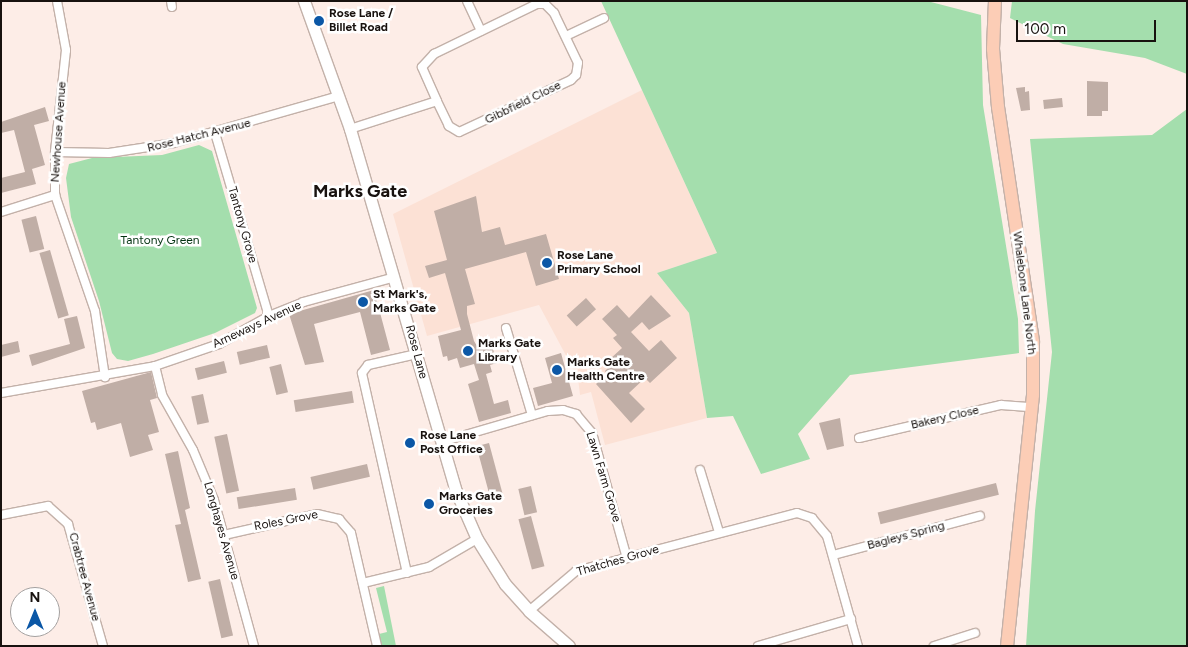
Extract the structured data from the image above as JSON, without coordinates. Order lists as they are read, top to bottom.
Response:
{
  "streets": {
    "main road": ["Whalebone Lane North"],
    "street": [
      "Gibbfield Close",
      "Newhouse Avenue",
      "Rose Hatch Avenue",
      "Tantony Grove",
      "Arneways Avenue",
      "Rose Lane",
      "Bakery Close",
      "Lawn Farm Grove",
      "Roles Grove",
      "Longhayes Avenue",
      "Bagleys Spring",
      "Thatches Grove",
      "Crabtree Avenue"
    ]
  },
  "crossings": [
    ["Newhouse Avenue", "Rose Hatch Avenue"],
    ["Newhouse Avenue", "Arneways Avenue"],
    ["Rose Hatch Avenue", "Tantony Grove"],
    ["Rose Hatch Avenue", "Rose Lane"],
    ["Tantony Grove", "Arneways Avenue"],
    ["Whalebone Lane North", "Bakery Close"],
    ["Arneways Avenue", "Rose Lane"],
    ["Arneways Avenue", "Longhayes Avenue"],
    ["Rose Lane", "Lawn Farm Grove"],
    ["Rose Lane", "Thatches Grove"],
    ["Lawn Farm Grove", "Thatches Grove"],
    ["Roles Grove", "Longhayes Avenue"],
    ["Bagleys Spring", "Thatches Grove"]
  ],
  "districts": ["Marks Gate"],
  "parks": ["Tantony Green"],
  "places": [
    "Rose Lane / Billet Road",
    "Rose Lane Primary School",
    "St Mark's, Marks Gate",
    "Marks Gate Library",
    "Marks Gate Health Centre",
    "Rose Lane Post Office",
    "Marks Gate Groceries"
  ],
  "scale_bar": "100 m",
  "north": "top"
}
